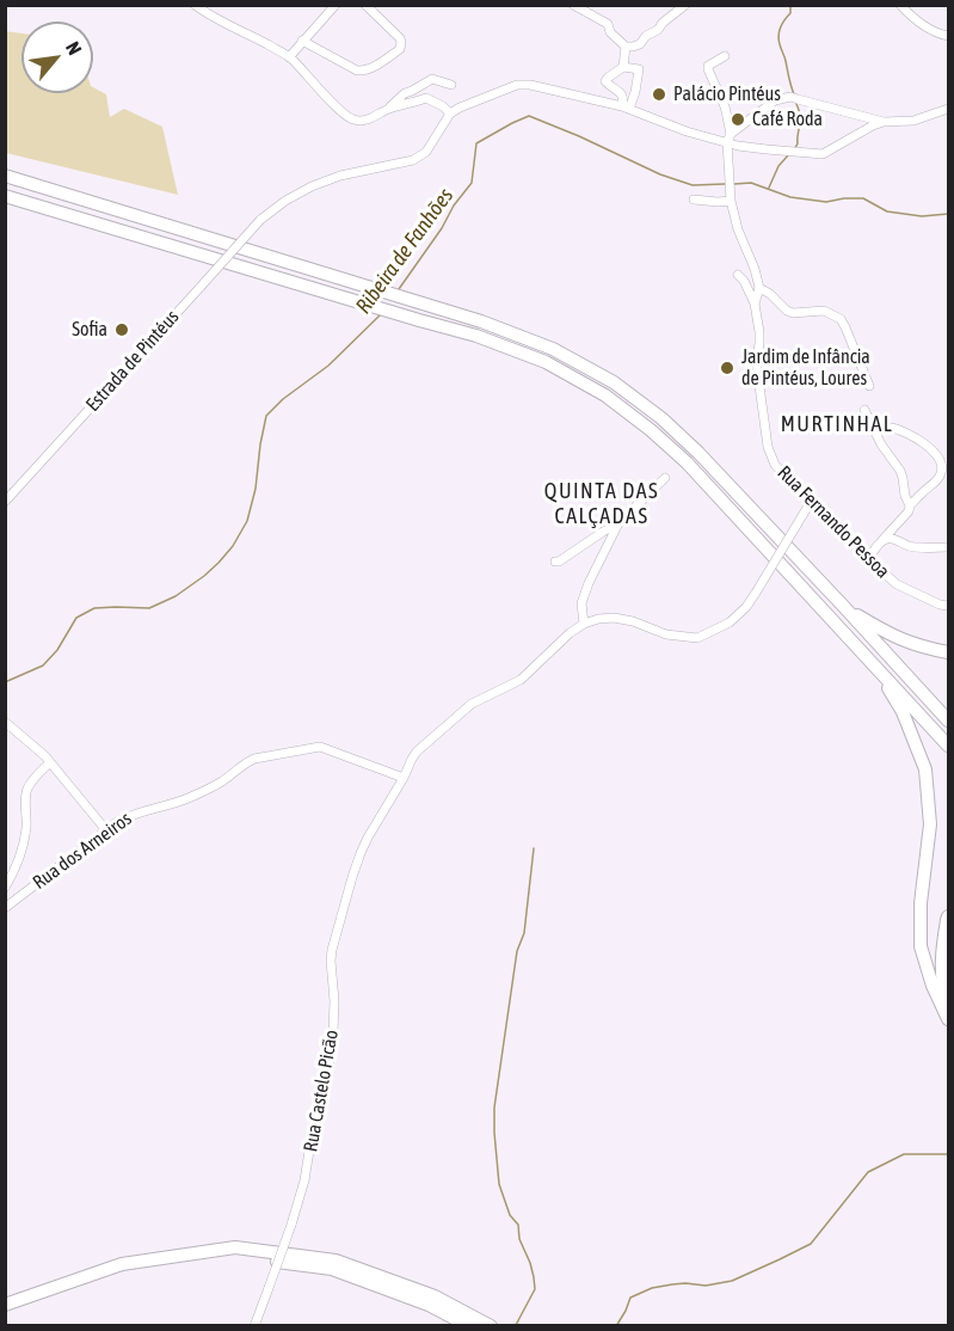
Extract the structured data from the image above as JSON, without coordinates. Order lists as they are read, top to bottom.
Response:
{
  "streets": {
    "street": [
      "Estrada de Pintéus",
      "Rua Fernando Pessoa",
      "Rua dos Arneiros",
      "Rua Castelo Picão"
    ]
  },
  "crossings": [
    ["Rua dos Arneiros", "Rua Castelo Picão"]
  ],
  "districts": ["MURTINHAL", "QUINTA DAS CALÇADAS"],
  "water": ["Ribeira de Fanhões"],
  "places": [
    "Palácio Pintéus",
    "Café Roda",
    "Sofia",
    "Jardim de Infância de Pintéus, Loures"
  ],
  "north": "top right"
}
